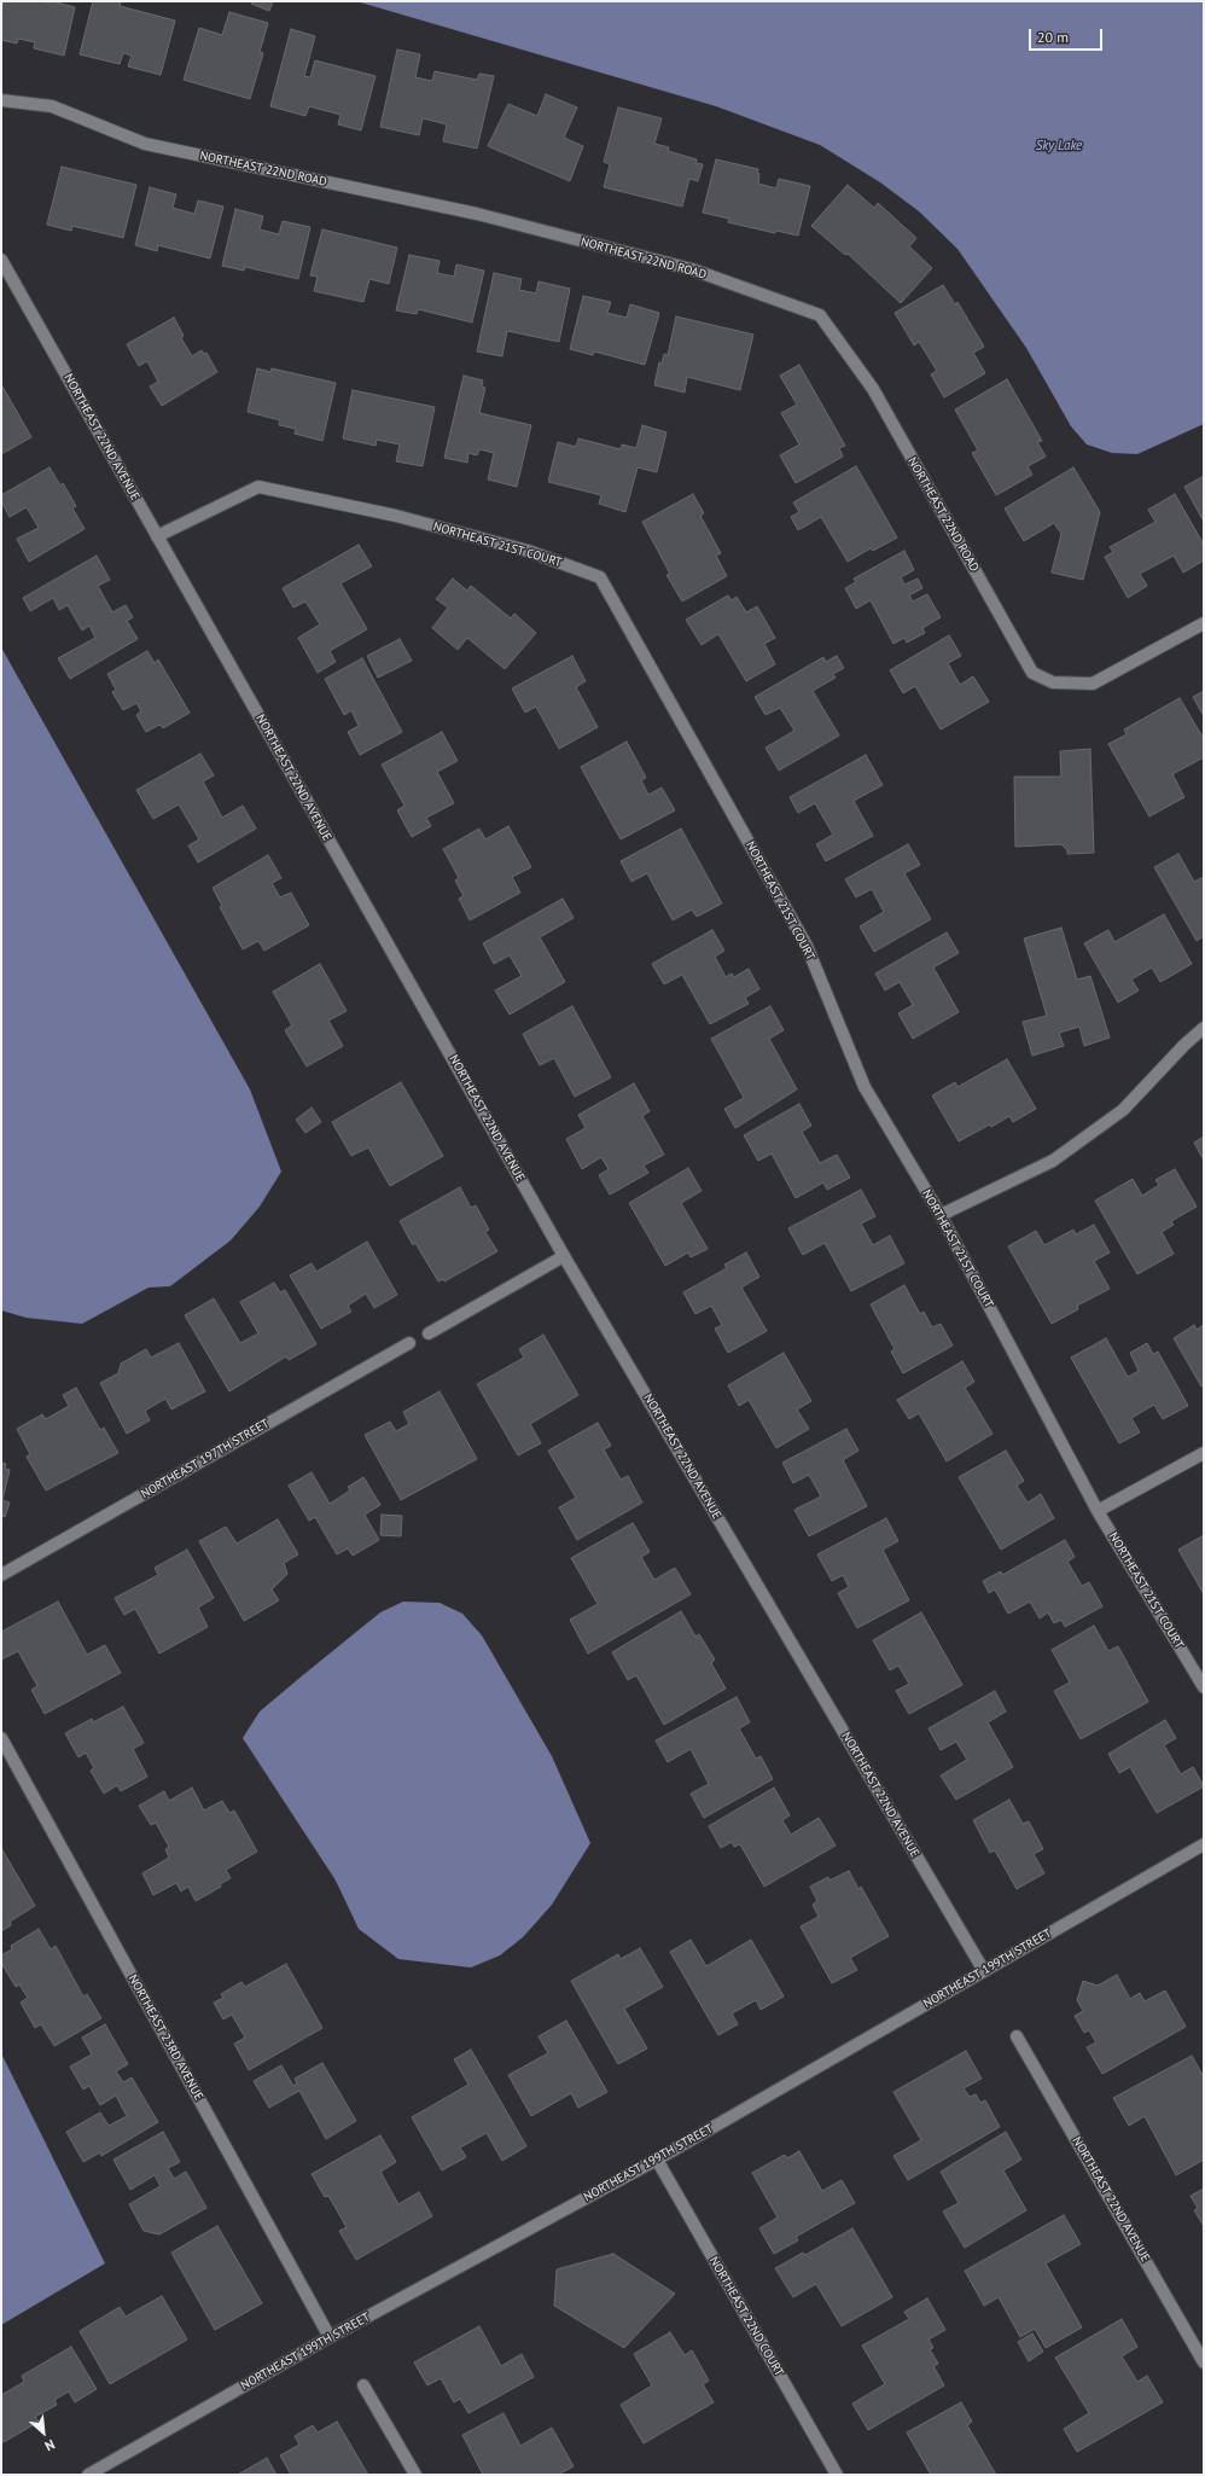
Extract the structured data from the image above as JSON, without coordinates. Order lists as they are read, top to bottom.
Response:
{
  "streets": {
    "street": [
      "NORTHEAST 22ND ROAD",
      "NORTHEAST 22ND AVENUE",
      "NORTHEAST 21ST COURT",
      "NORTHEAST 197TH STREET",
      "NORTHEAST 199TH STREET",
      "NORTHEAST 23RD AVENUE",
      "NORTHEAST 22ND COURT"
    ]
  },
  "crossings": [
    ["NORTHEAST 22ND AVENUE", "NORTHEAST 21ST COURT"],
    ["NORTHEAST 22ND AVENUE", "NORTHEAST 199TH STREET"],
    ["NORTHEAST 199TH STREET", "NORTHEAST 23RD AVENUE"],
    ["NORTHEAST 199TH STREET", "NORTHEAST 22ND COURT"]
  ],
  "water": ["Sky Lake"],
  "scale_bar": "20 m",
  "north": "bottom right"
}
